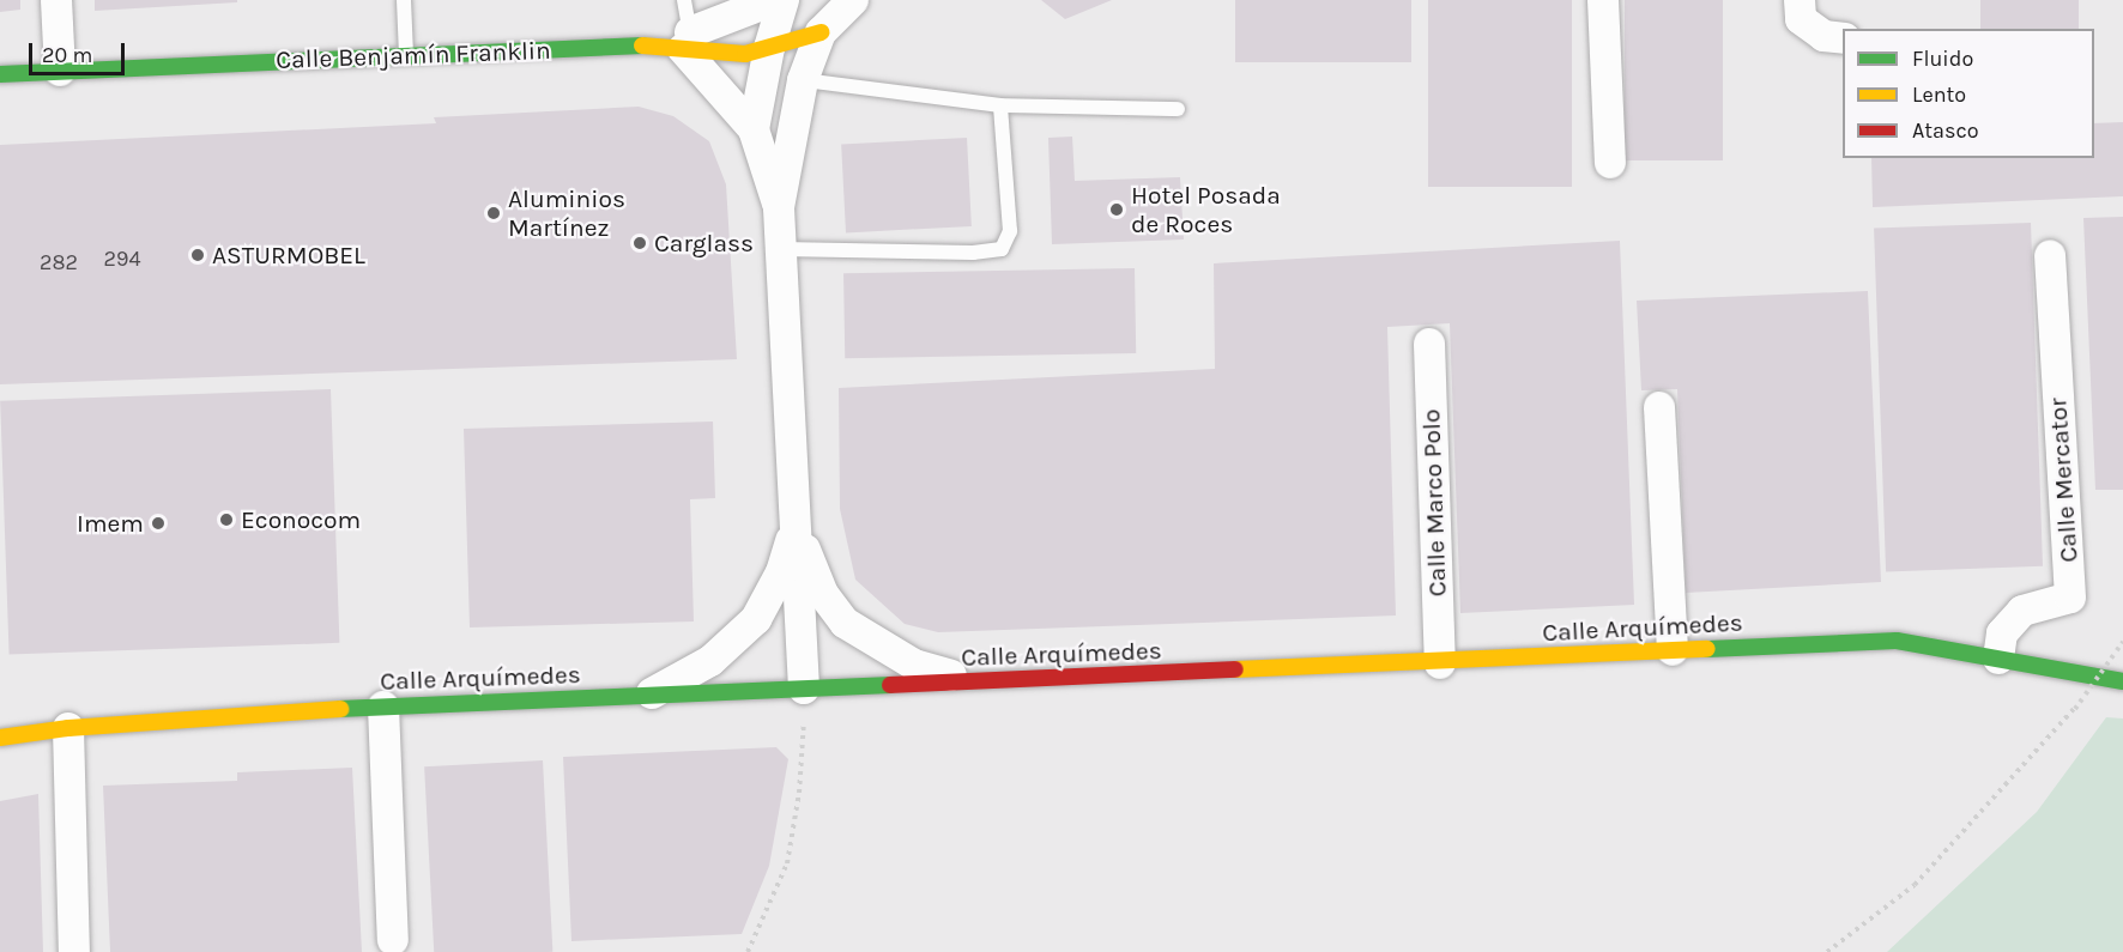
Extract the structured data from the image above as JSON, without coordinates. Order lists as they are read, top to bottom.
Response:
{
  "streets": {
    "street": [
      "Calle Benjamín Franklin",
      "Calle Mercator",
      "Calle Marco Polo",
      "Calle Arquímedes"
    ]
  },
  "crossings": [
    ["Calle Mercator", "Calle Arquímedes"],
    ["Calle Marco Polo", "Calle Arquímedes"]
  ],
  "places": [
    "Hotel Posada de Roces",
    "Aluminios Martínez",
    "Carglass",
    "ASTURMOBEL",
    "Econocom",
    "Imem"
  ],
  "house_numbers": ["294", "282"],
  "legend": ["Fluido", "Lento", "Atasco"],
  "scale_bar": "20 m"
}
